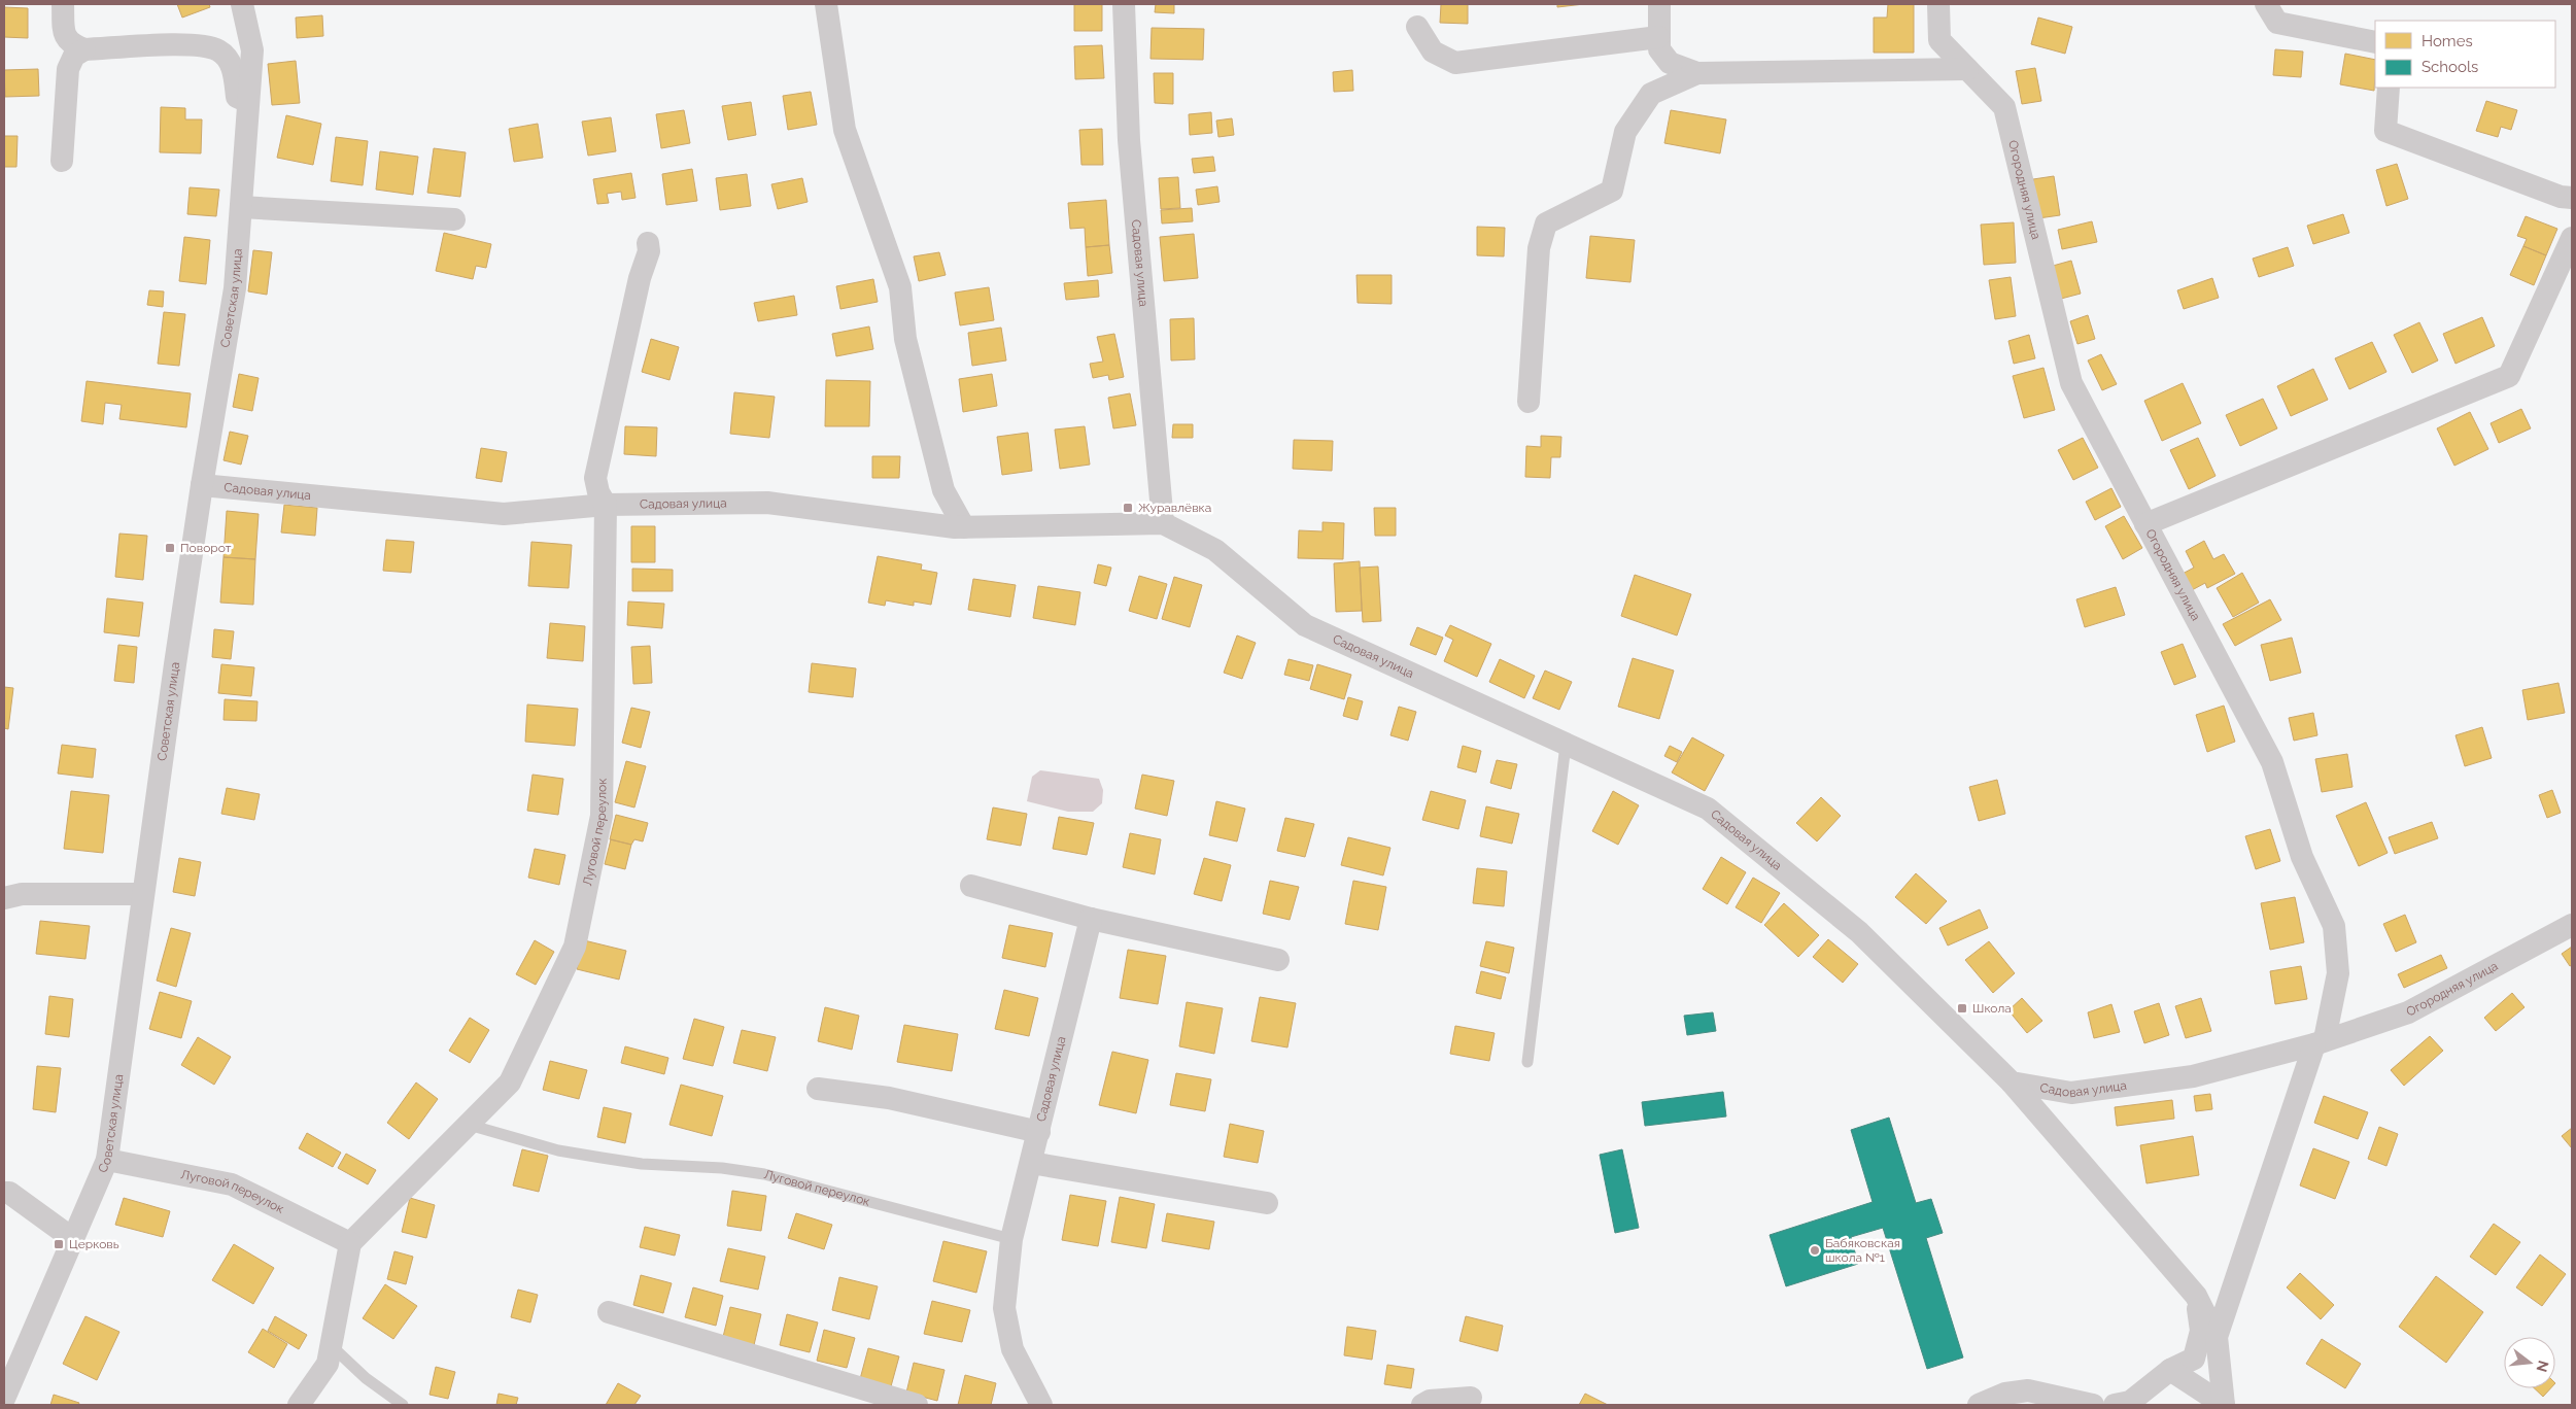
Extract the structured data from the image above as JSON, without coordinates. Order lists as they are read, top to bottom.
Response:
{
  "streets": {
    "street": [
      "Огородняя улица",
      "Садовая улица",
      "Советская улица",
      "Луговой переулок"
    ]
  },
  "crossings": [
    ["Огородняя улица", "Садовая улица"],
    ["Садовая улица", "Советская улица"],
    ["Садовая улица", "Луговой переулок"],
    ["Советская улица", "Луговой переулок"]
  ],
  "places": {
    "transit": [
      "Журавлёвка",
      "Поворот",
      "Школа",
      "Церковь"
    ],
    "other": ["Бабяковская школа №1"]
  },
  "legend": ["Homes", "Schools"],
  "north": "right"
}
